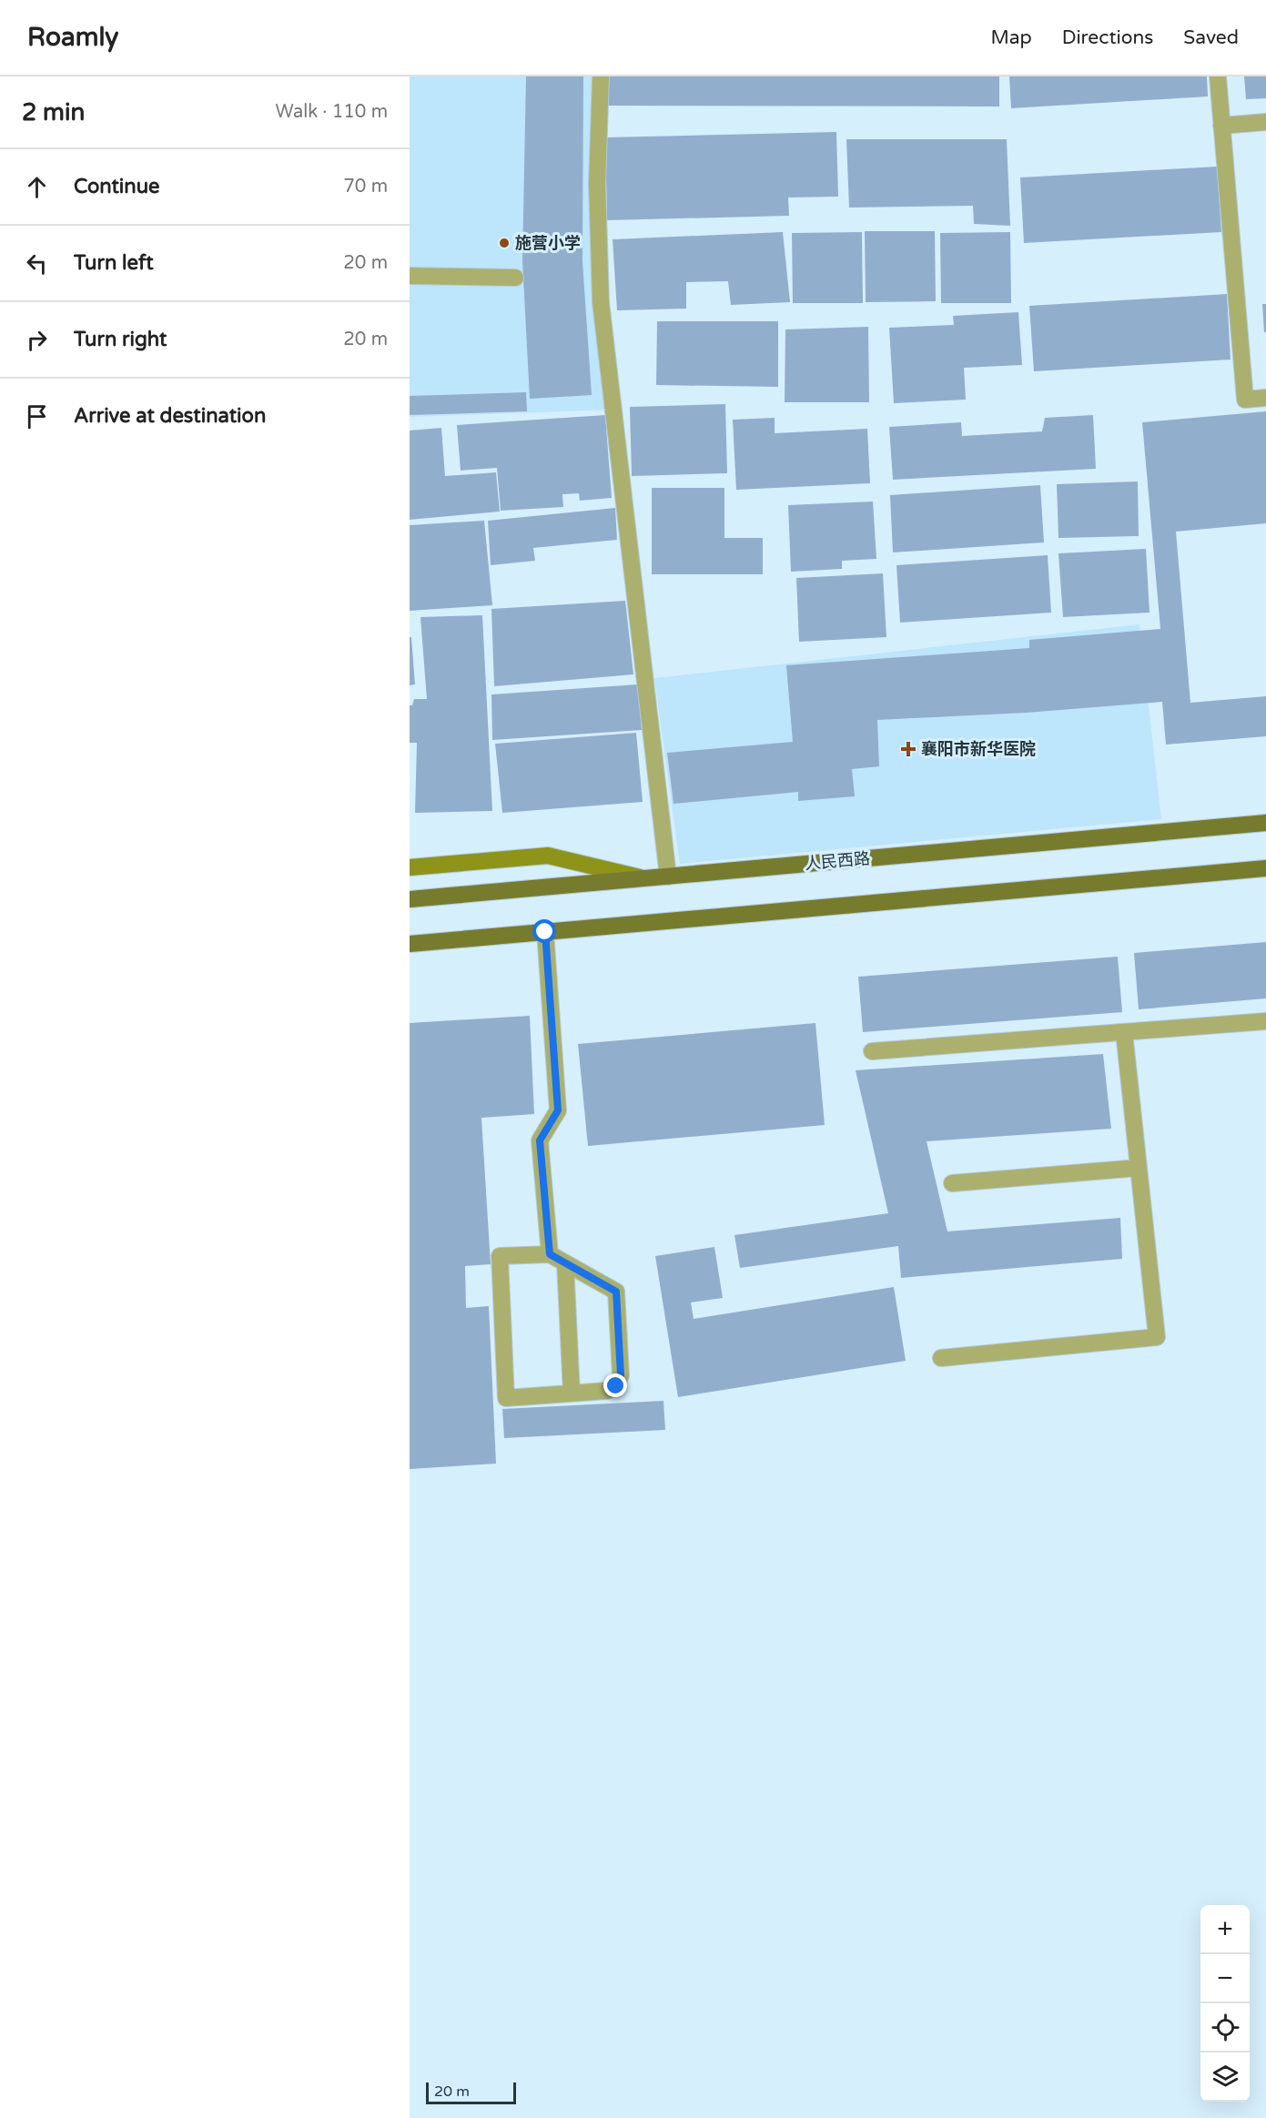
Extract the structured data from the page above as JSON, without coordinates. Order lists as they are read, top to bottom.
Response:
{
  "streets": {
    "main road": ["人民西路"]
  },
  "places": {
    "other": ["施营小学"],
    "health": ["襄阳市新华医院"]
  },
  "scale_bar": "20 m",
  "page": {
    "header": "Roamly",
    "nav": ["Map", "Directions", "Saved"],
    "heading": ["2 min", "Walk · 110 m"],
    "list": [
      ["Continue", "70 m"],
      ["Turn left", "20 m"],
      ["Turn right", "20 m"],
      "Arrive at destination"
    ],
    "map_buttons": ["+", "−"],
    "scale": "20 m"
  }
}
